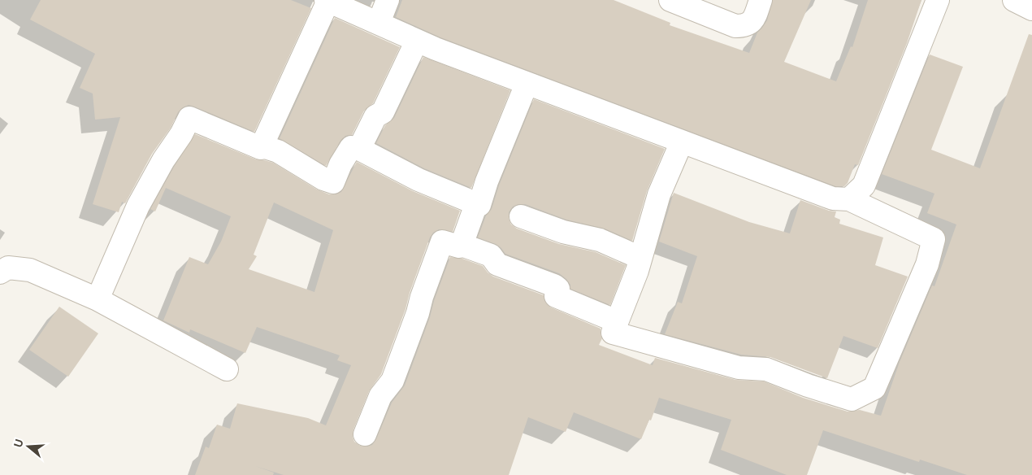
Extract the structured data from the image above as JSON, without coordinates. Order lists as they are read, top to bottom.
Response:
{
  "north": "left"
}
